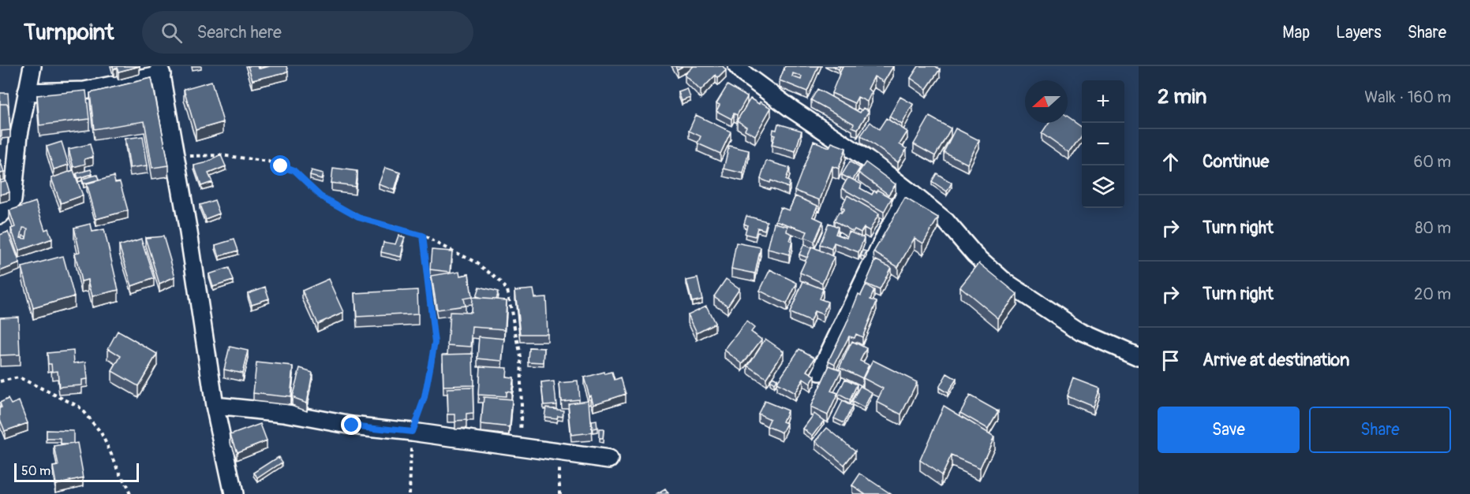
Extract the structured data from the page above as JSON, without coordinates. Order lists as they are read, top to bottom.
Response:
{
  "scale_bar": "50 m",
  "north": "left",
  "page": {
    "header": "Turnpoint",
    "search": "Search here",
    "nav": ["Map", "Layers", "Share"],
    "heading": ["2 min", "Walk · 160 m"],
    "map_buttons": ["+", "−"],
    "list": [
      ["Continue", "60 m"],
      ["Turn right", "80 m"],
      ["Turn right", "20 m"],
      "Arrive at destination"
    ],
    "buttons": ["Save", "Share"],
    "scale": "50 m"
  }
}
